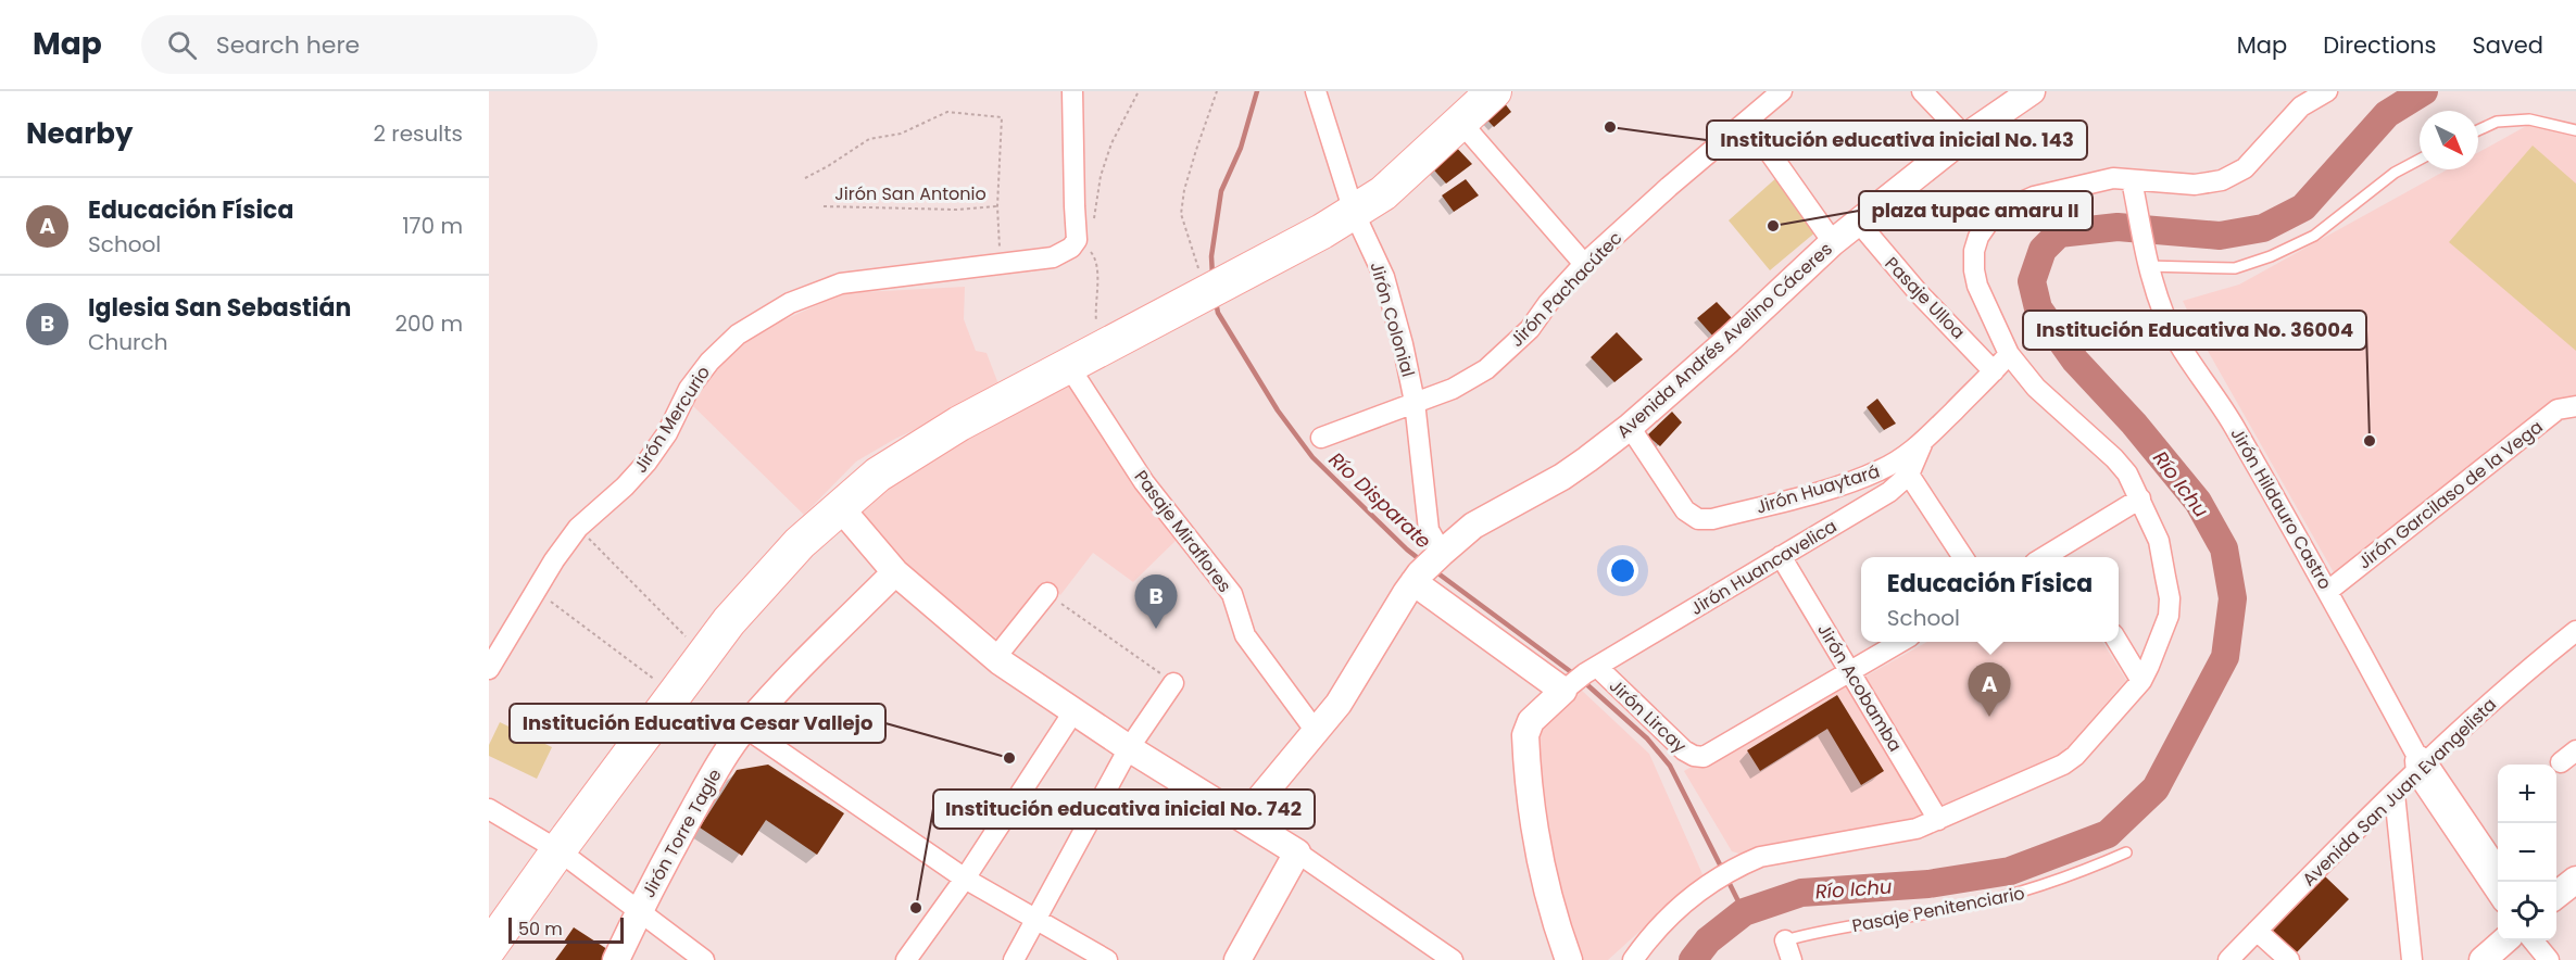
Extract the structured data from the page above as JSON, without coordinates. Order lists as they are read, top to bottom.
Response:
{
  "streets": {
    "main road": ["Avenida Andrés Avelino Cáceres", "Jirón Torre Tagle"],
    "street": [
      "Jirón Pachacútec",
      "Pasaje Ulloa",
      "Jirón Colonial",
      "Jirón Mercurio",
      "Jirón Huaytará",
      "Jirón Garcilaso de la Vega",
      "Jirón Hildauro Castro",
      "Pasaje Miraflores",
      "Jirón Huancavelica",
      "Jirón Acobamba",
      "Jirón Lircay",
      "Avenida San Juan Evangelista"
    ],
    "lane": ["Pasaje Penitenciario"],
    "path": ["Jirón San Antonio"]
  },
  "crossings": [
    ["Jirón Pachacútec", "Jirón Colonial"],
    ["Pasaje Ulloa", "Avenida Andrés Avelino Cáceres"],
    ["Pasaje Ulloa", "Jirón Huaytará"],
    ["Jirón Colonial", "Avenida Andrés Avelino Cáceres"],
    ["Avenida Andrés Avelino Cáceres", "Jirón Huaytará"],
    ["Avenida Andrés Avelino Cáceres", "Pasaje Miraflores"],
    ["Jirón Huaytará", "Jirón Huancavelica"],
    ["Jirón Garcilaso de la Vega", "Jirón Hildauro Castro"],
    ["Jirón Hildauro Castro", "Avenida San Juan Evangelista"],
    ["Jirón Huancavelica", "Jirón Acobamba"],
    ["Jirón Huancavelica", "Jirón Lircay"],
    ["Jirón Acobamba", "Jirón Lircay"]
  ],
  "water": ["Río Ichu", "Río Disparate"],
  "places": [
    "Institución educativa inicial No. 143",
    "plaza tupac amaru II",
    "Institución Educativa No. 36004",
    "Institución Educativa Cesar Vallejo",
    "Institución educativa inicial No. 742"
  ],
  "scale_bar": "50 m",
  "north": "bottom right",
  "page": {
    "header": "Map",
    "search": "Search here",
    "nav": ["Map", "Directions", "Saved"],
    "heading": ["Nearby", "2 results"],
    "list": [
      {
        "mark": "A",
        "name": "Educación Física",
        "note": "School",
        "value": "170 m"
      },
      {
        "mark": "B",
        "name": "Iglesia San Sebastián",
        "note": "Church",
        "value": "200 m"
      }
    ],
    "popup": ["Educación Física", "School"],
    "pins": ["B", "A"],
    "map_buttons": ["+", "−"],
    "scale": "50 m"
  }
}
